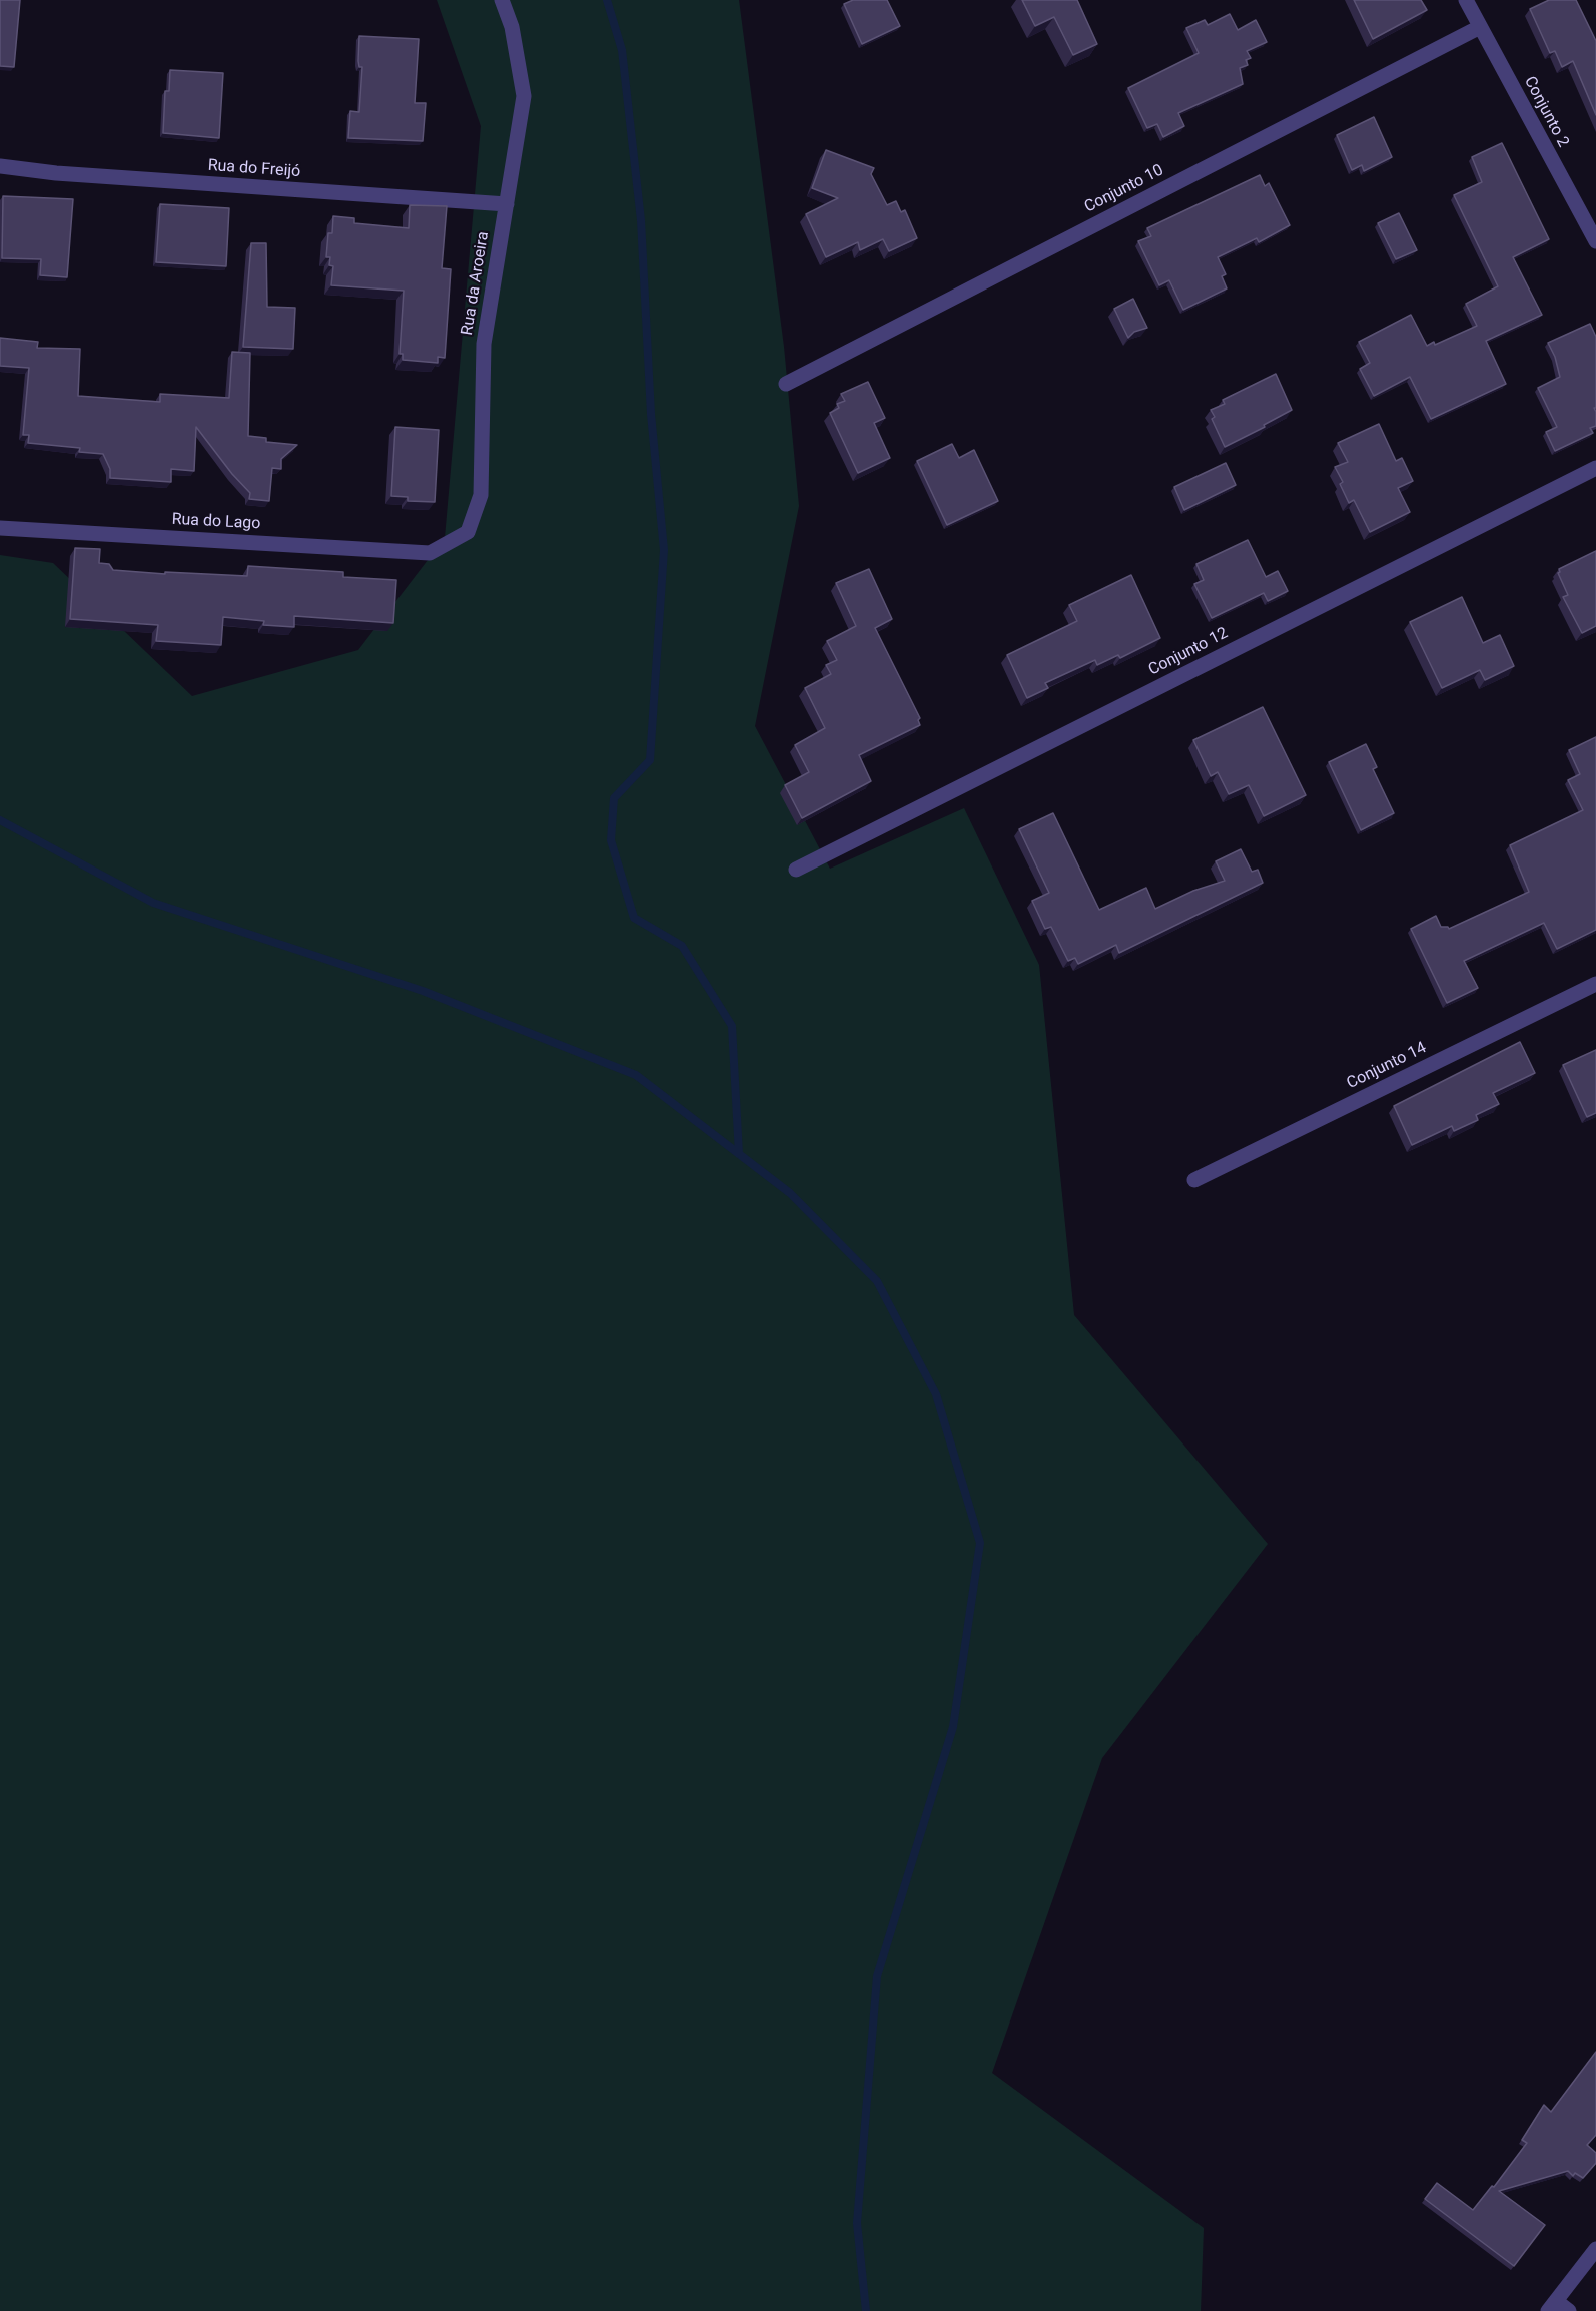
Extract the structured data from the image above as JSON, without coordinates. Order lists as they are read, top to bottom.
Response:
{
  "streets": {
    "street": [
      "Conjunto 2",
      "Rua do Freijó",
      "Conjunto 10",
      "Rua da Aroeira",
      "Rua do Lago",
      "Conjunto 12",
      "Conjunto 14"
    ]
  },
  "crossings": [
    ["Conjunto 2", "Conjunto 10"],
    ["Rua do Freijó", "Rua da Aroeira"],
    ["Rua da Aroeira", "Rua do Lago"]
  ]
}
